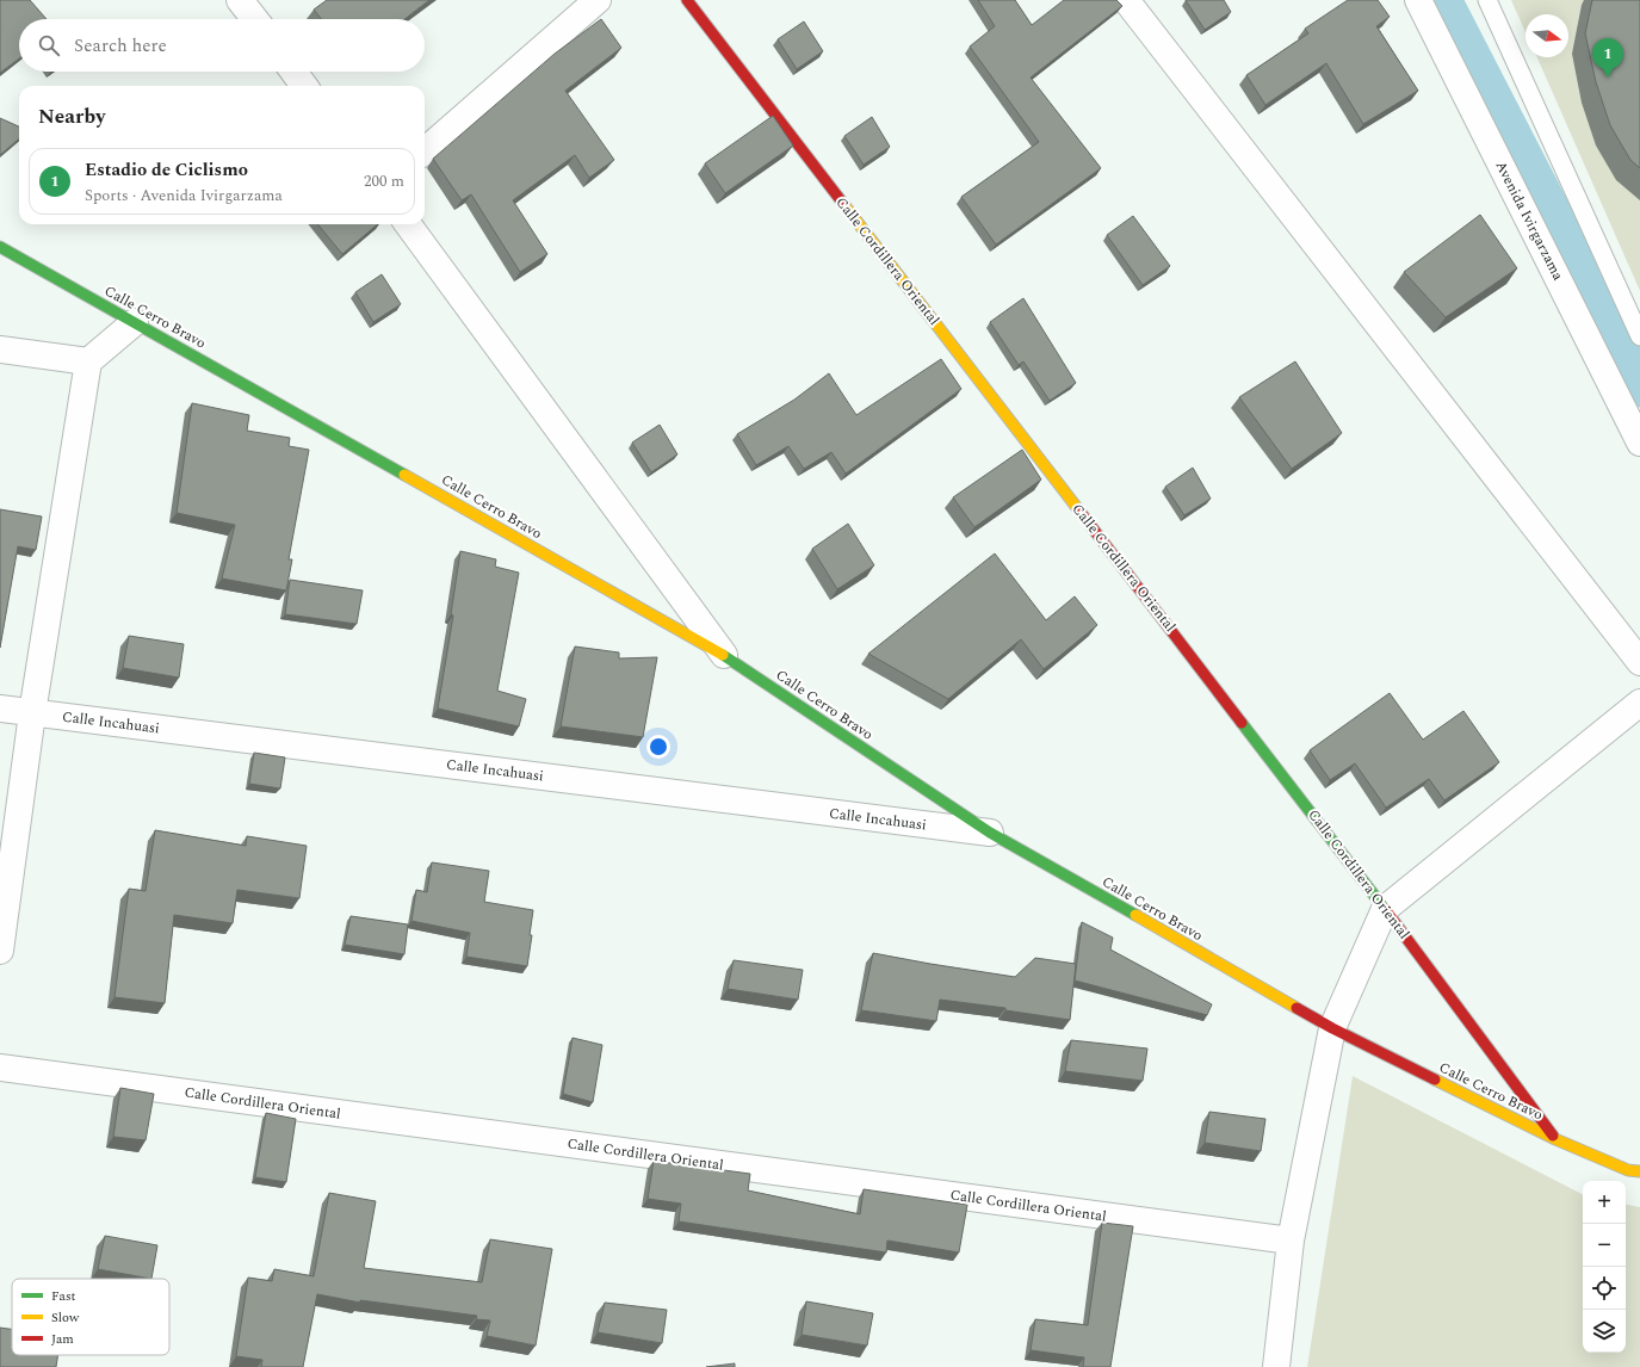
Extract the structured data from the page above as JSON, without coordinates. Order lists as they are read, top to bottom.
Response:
{
  "streets": {
    "street": [
      "Avenida Ivirgarzama",
      "Calle Cordillera Oriental",
      "Calle Cerro Bravo",
      "Calle Incahuasi"
    ]
  },
  "crossings": [
    ["Calle Cordillera Oriental", "Calle Cerro Bravo"],
    ["Calle Cerro Bravo", "Calle Incahuasi"]
  ],
  "legend": ["Fast", "Slow", "Jam"],
  "north": "right",
  "page": {
    "search": "Search here",
    "pins": "1",
    "heading": "Nearby",
    "list": [
      {
        "mark": "1",
        "name": "Estadio de Ciclismo",
        "note": "Sports · Avenida Ivirgarzama",
        "value": "200 m"
      }
    ],
    "map_buttons": ["+", "−"]
  }
}
